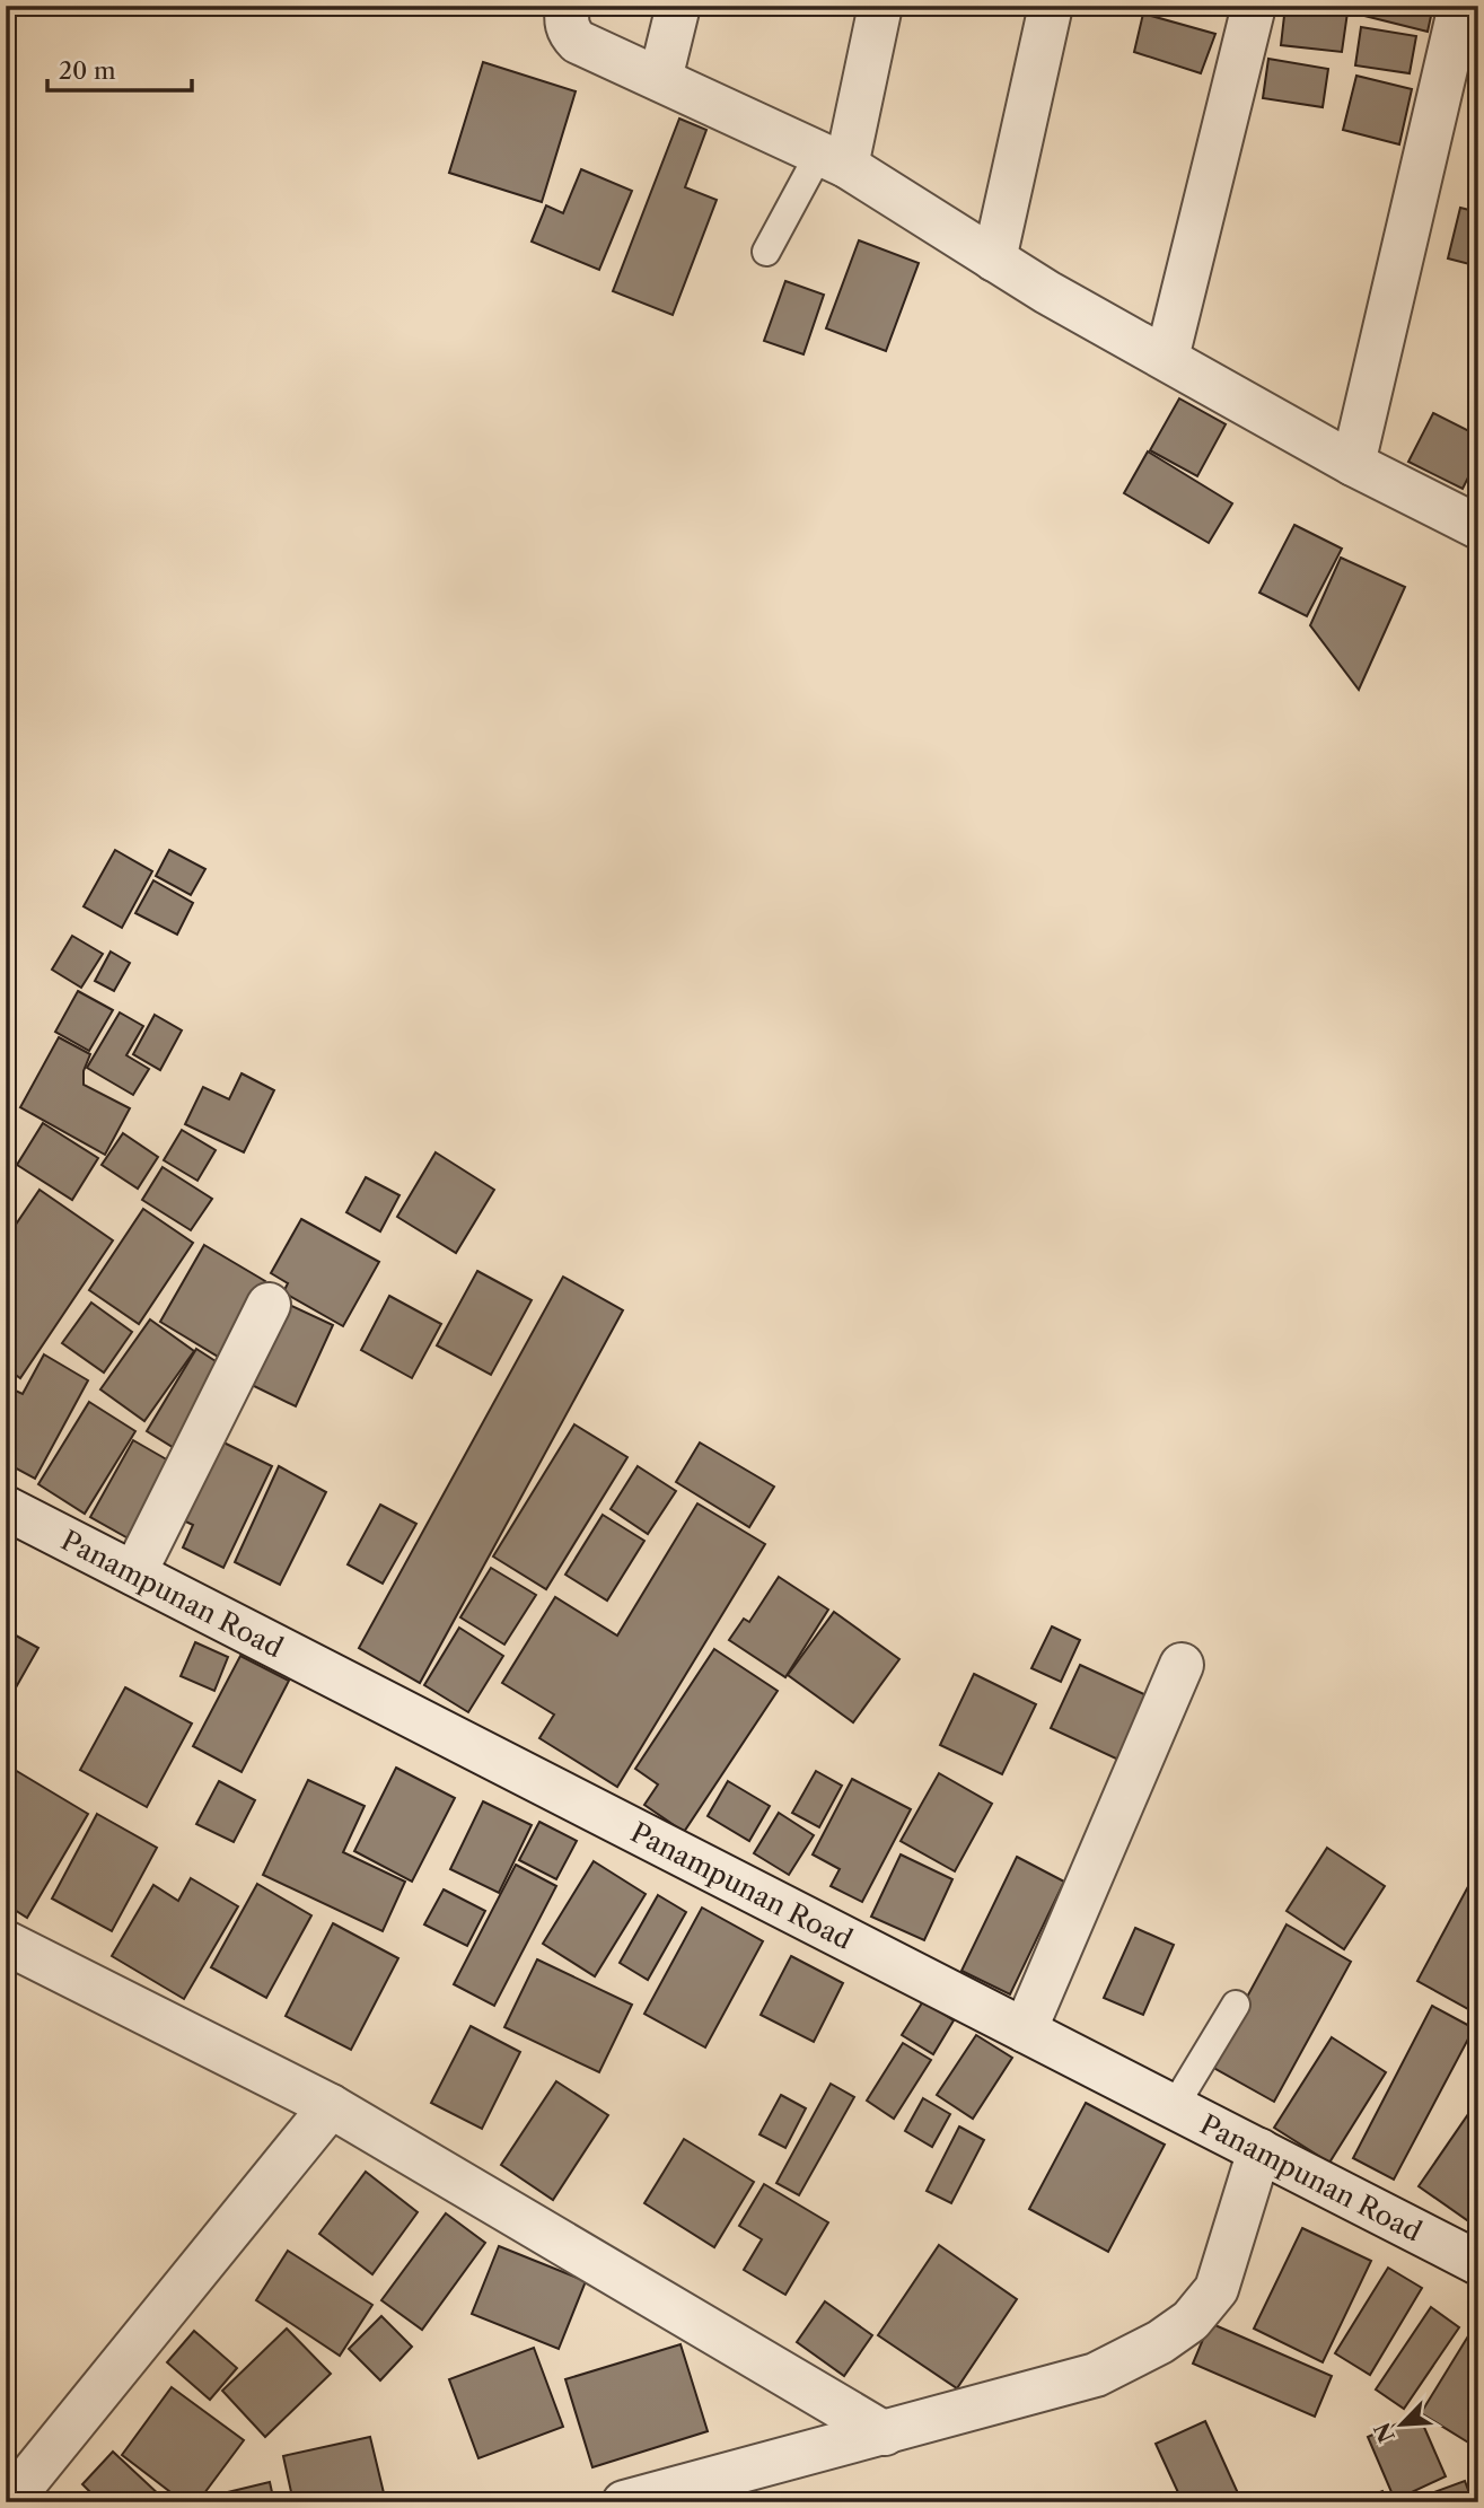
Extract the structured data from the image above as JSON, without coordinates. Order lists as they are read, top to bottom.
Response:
{
  "streets": {
    "street": ["Panampunan Road"]
  },
  "scale_bar": "20 m",
  "north": "bottom left"
}
